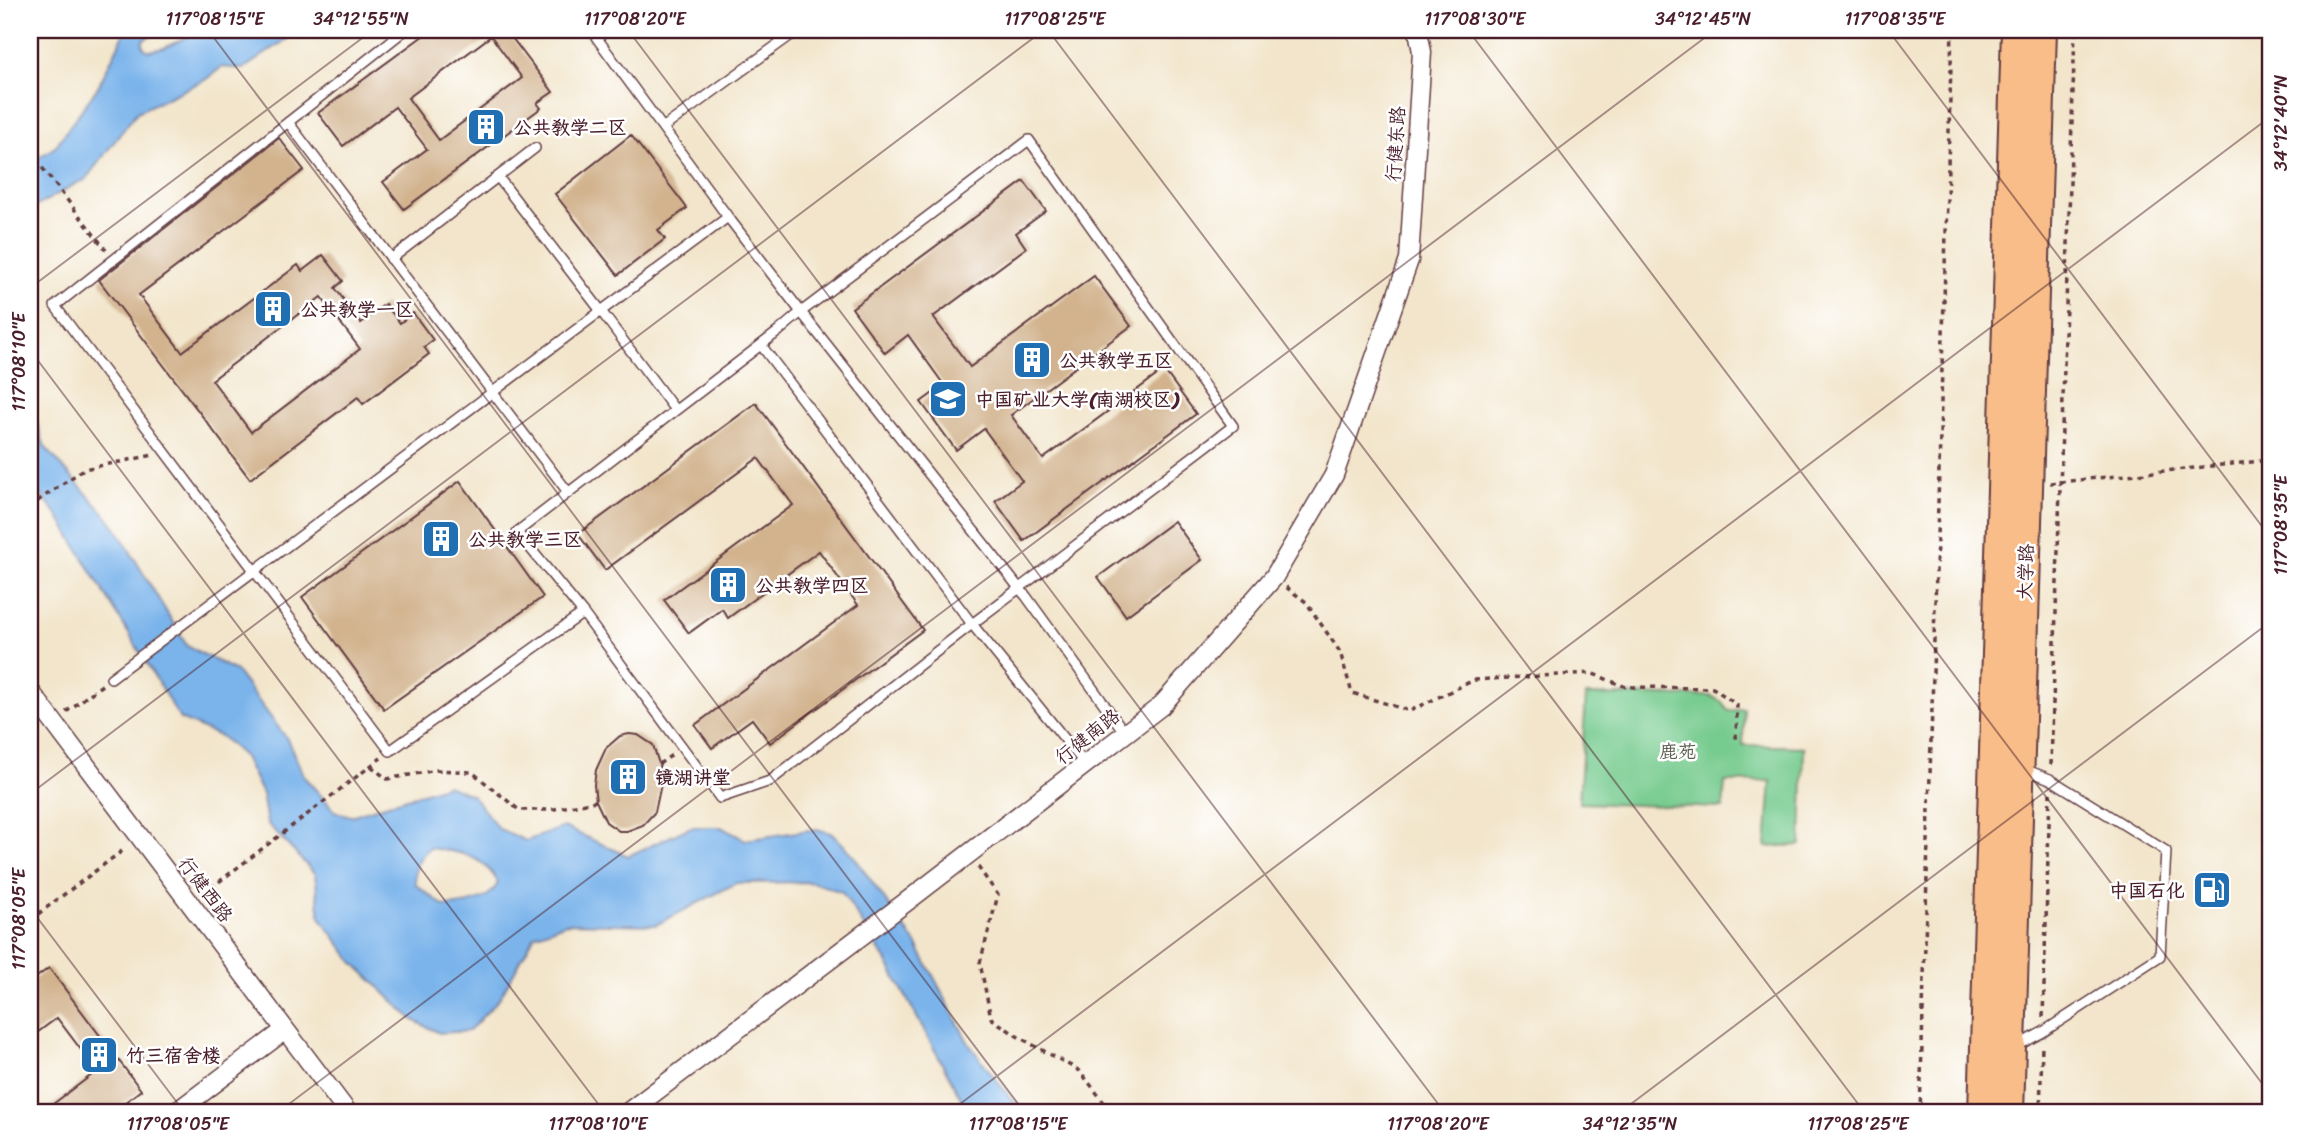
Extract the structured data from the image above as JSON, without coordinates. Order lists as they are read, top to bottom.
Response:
{
  "streets": {
    "highway": ["大学路"],
    "street": ["行健东路", "行健南路", "行健西路"]
  },
  "crossings": [
    ["行健东路", "行健南路"]
  ],
  "parks": ["鹿苑"],
  "places": {
    "building": [
      "公共教学二区",
      "公共教学一区",
      "公共教学五区",
      "公共教学三区",
      "公共教学四区",
      "镜湖讲堂",
      "竹三宿舍楼"
    ],
    "school or university": ["中国矿业大学(南湖校区)"],
    "fuel station": ["中国石化"]
  },
  "coordinates": [
    "117°08'15\"E",
    "34°12'55\"N",
    "117°08'20\"E",
    "117°08'25\"E",
    "117°08'30\"E",
    "34°12'45\"N",
    "117°08'35\"E",
    "34°12'40\"N",
    "117°08'10\"E",
    "117°08'05\"E",
    "34°12'35\"N"
  ]
}
